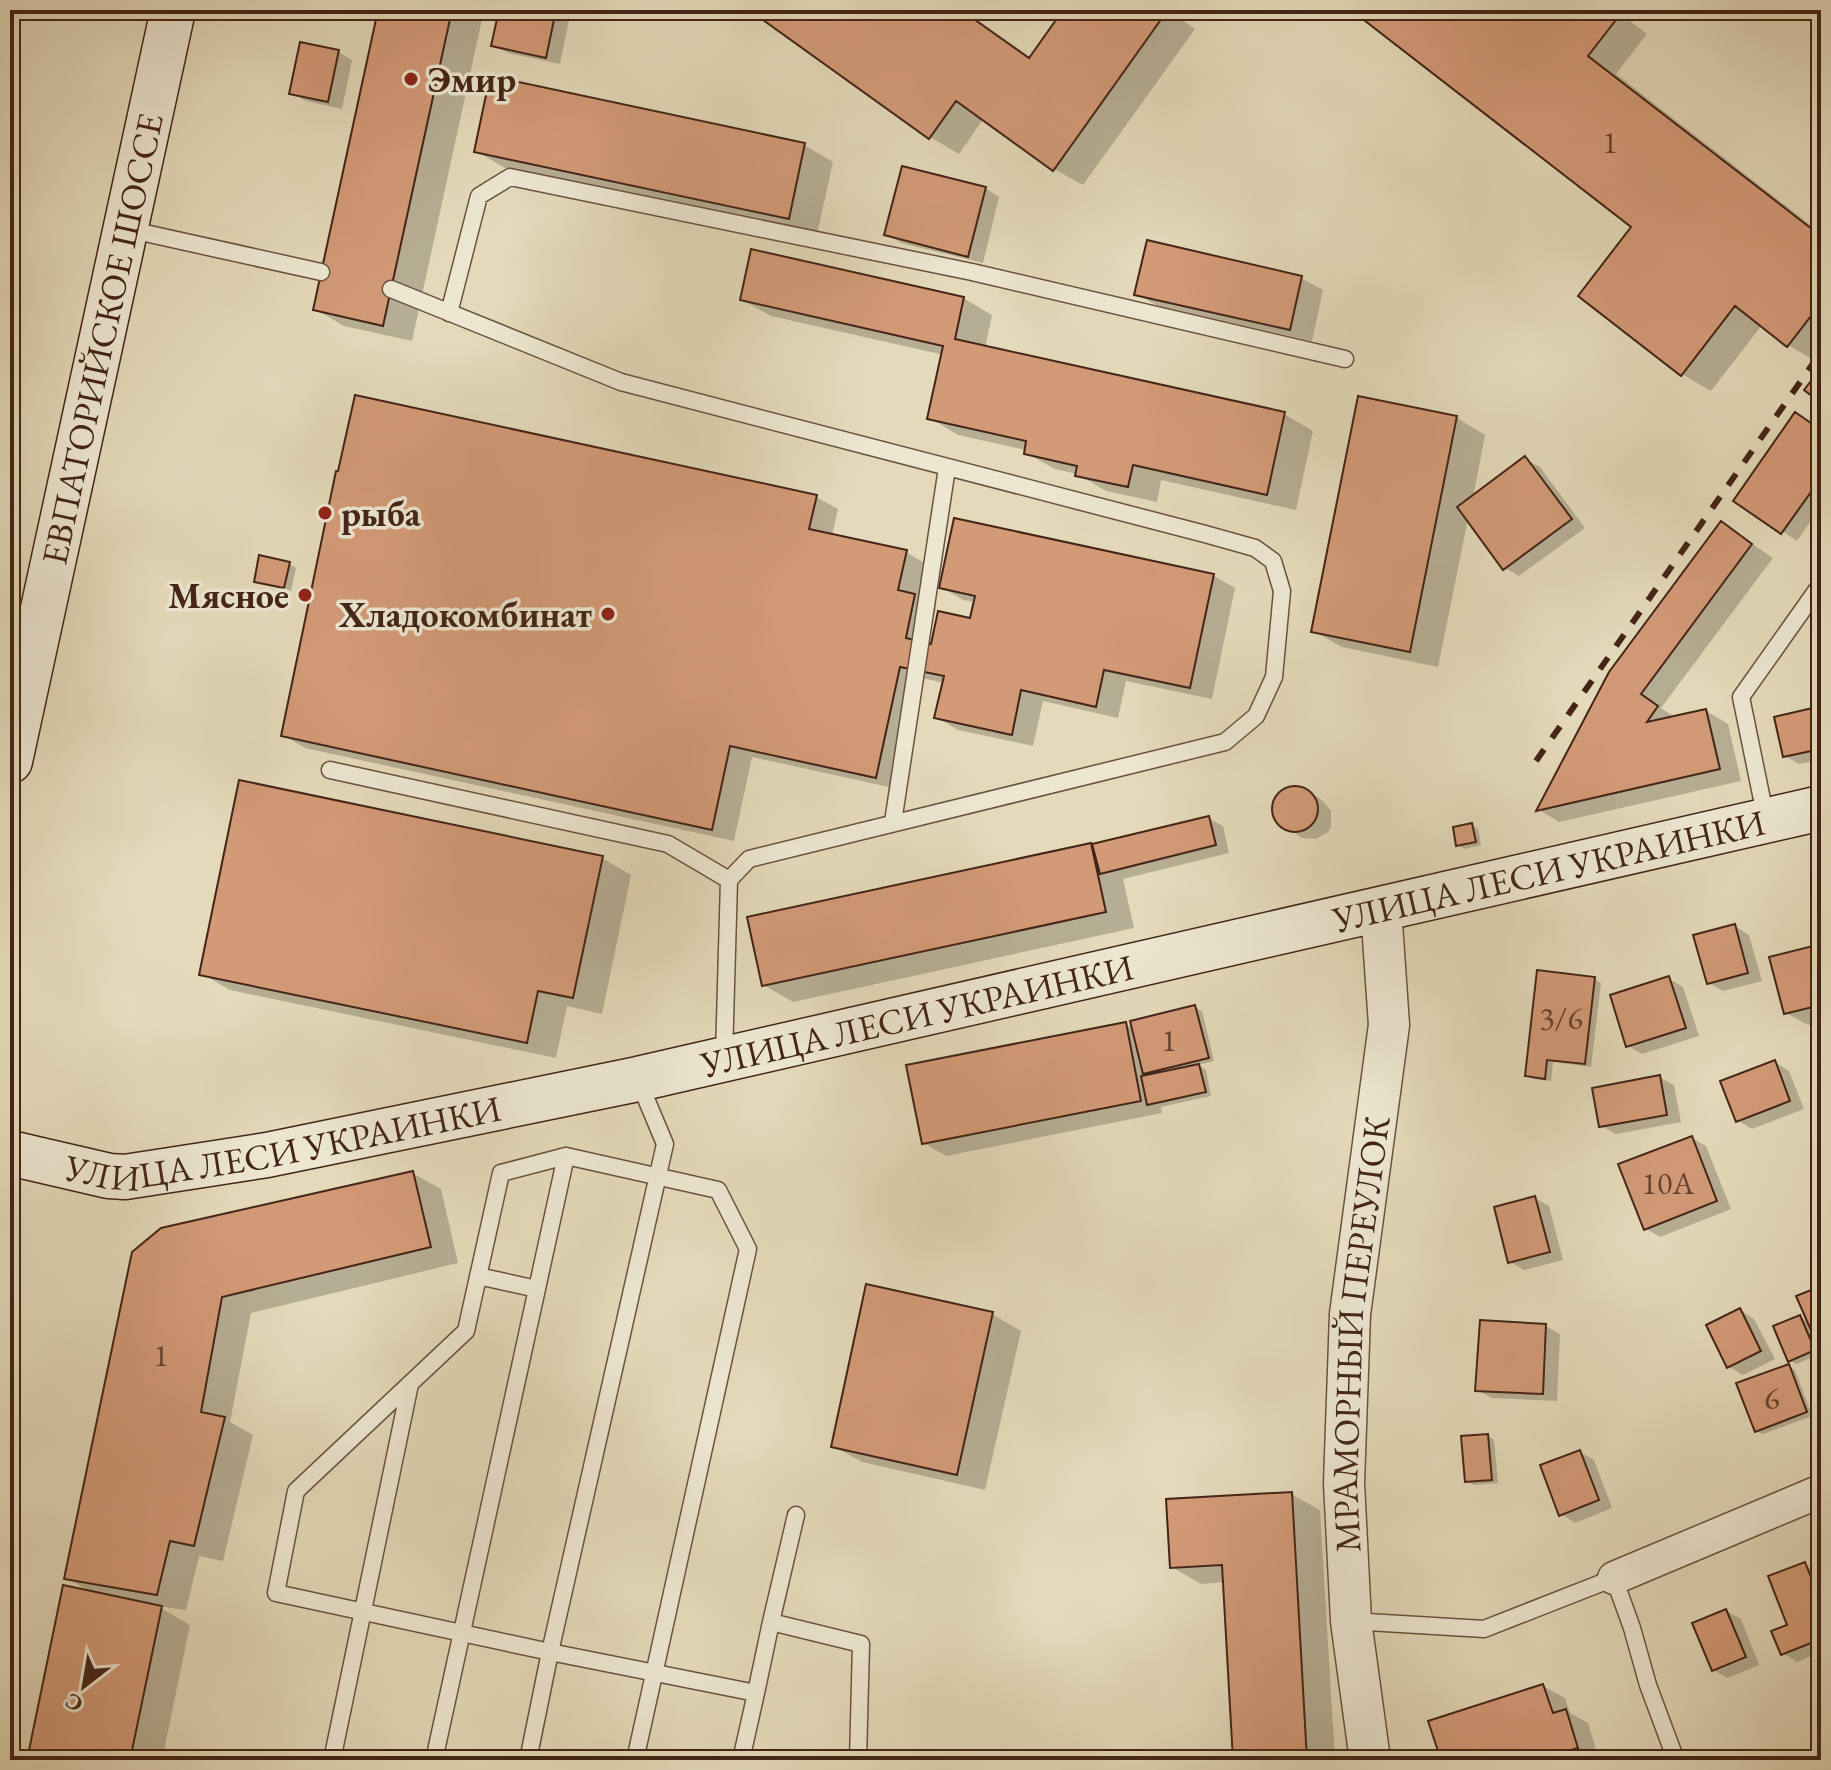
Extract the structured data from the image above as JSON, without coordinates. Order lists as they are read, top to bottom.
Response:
{
  "streets": {
    "main road": ["ЕВПАТОРИЙСКОЕ ШОССЕ", "УЛИЦА ЛЕСИ УКРАИНКИ"],
    "street": ["МРАМОРНЫЙ ПЕРЕУЛОК"]
  },
  "crossings": [
    ["УЛИЦА ЛЕСИ УКРАИНКИ", "МРАМОРНЫЙ ПЕРЕУЛОК"]
  ],
  "places": [
    "Эмир",
    "рыба",
    "Мясное",
    "Хладокомбинат"
  ],
  "house_numbers": [
    "1",
    "3/6",
    "1",
    "10А",
    "1",
    "6"
  ],
  "north": "bottom left"
}
